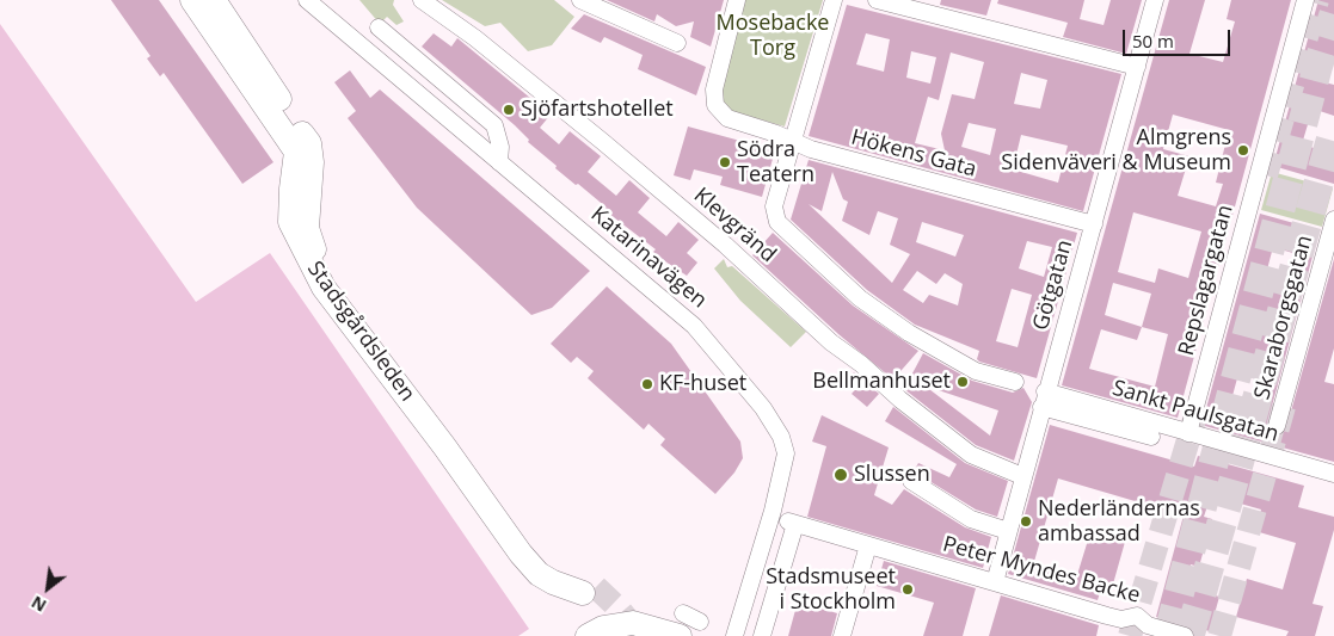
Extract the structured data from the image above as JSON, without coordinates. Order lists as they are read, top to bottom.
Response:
{
  "streets": {
    "main road": ["Stadsgårdsleden"],
    "street": [
      "Hökens Gata",
      "Klevgränd",
      "Katarinavägen",
      "Repslagargatan",
      "Götgatan",
      "Skaraborgsgatan",
      "Sankt Paulsgatan",
      "Peter Myndes Backe"
    ]
  },
  "crossings": [
    ["Hökens Gata", "Götgatan"],
    ["Klevgränd", "Götgatan"],
    ["Repslagargatan", "Sankt Paulsgatan"],
    ["Götgatan", "Sankt Paulsgatan"],
    ["Götgatan", "Peter Myndes Backe"]
  ],
  "parks": ["Mosebacke Torg"],
  "places": [
    "Sjöfartshotellet",
    "Almgrens Sidenväveri & Museum",
    "Södra Teatern",
    "Bellmanhuset",
    "KF-huset",
    "Slussen",
    "Nederländernas ambassad",
    "Stadsmuseet i Stockholm"
  ],
  "scale_bar": "50 m",
  "north": "bottom left"
}
